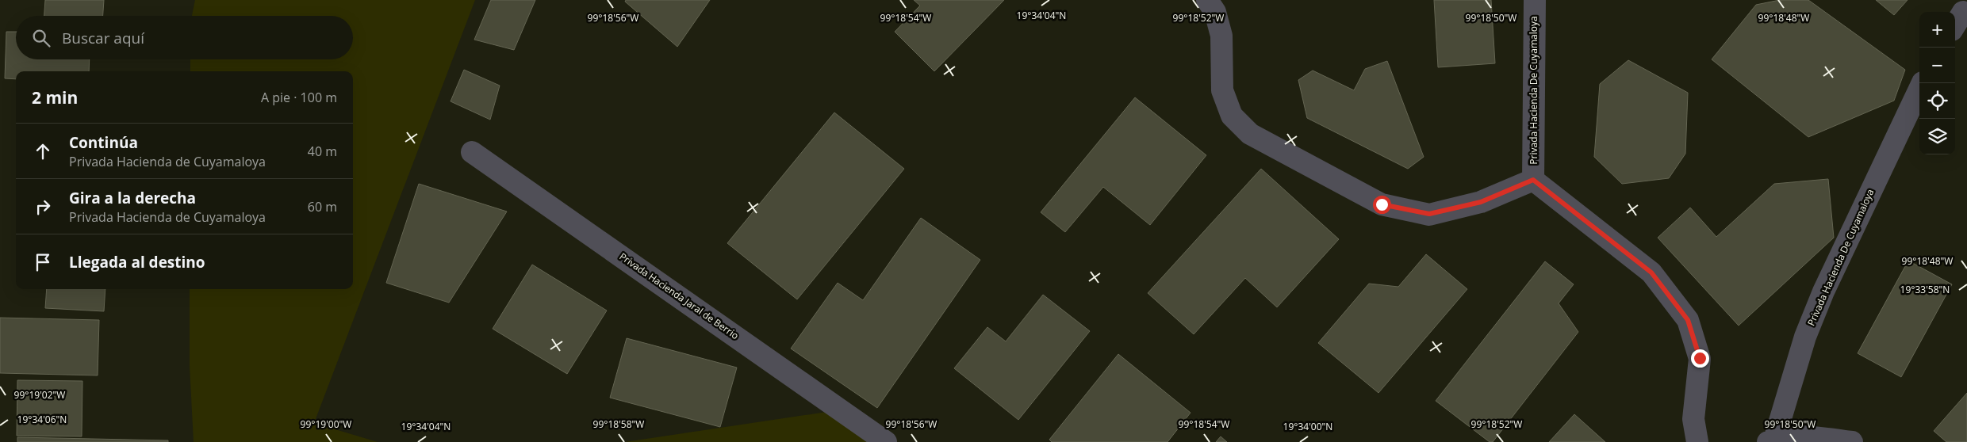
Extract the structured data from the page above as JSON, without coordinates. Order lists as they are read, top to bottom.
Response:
{
  "streets": {
    "street": ["Privada Hacienda De Cuyamaloya", "Privada Hacienda Jaral de Berrio"]
  },
  "page": {
    "map_buttons": ["+", "−"],
    "search": "Buscar aquí",
    "heading": ["2 min", "A pie · 100 m"],
    "list": [
      ["Continúa", "Privada Hacienda de Cuyamaloya", "40 m"],
      ["Gira a la derecha", "Privada Hacienda de Cuyamaloya", "60 m"],
      "Llegada al destino"
    ]
  },
  "coordinates": [
    "19°34'04\"N",
    "99°18'56\"W",
    "99°18'54\"W",
    "99°18'50\"W",
    "99°18'52\"W",
    "99°18'48\"W",
    "19°33'58\"N",
    "99°19'02\"W",
    "19°34'06\"N",
    "99°19'00\"W",
    "99°18'58\"W",
    "19°34'00\"N"
  ]
}
